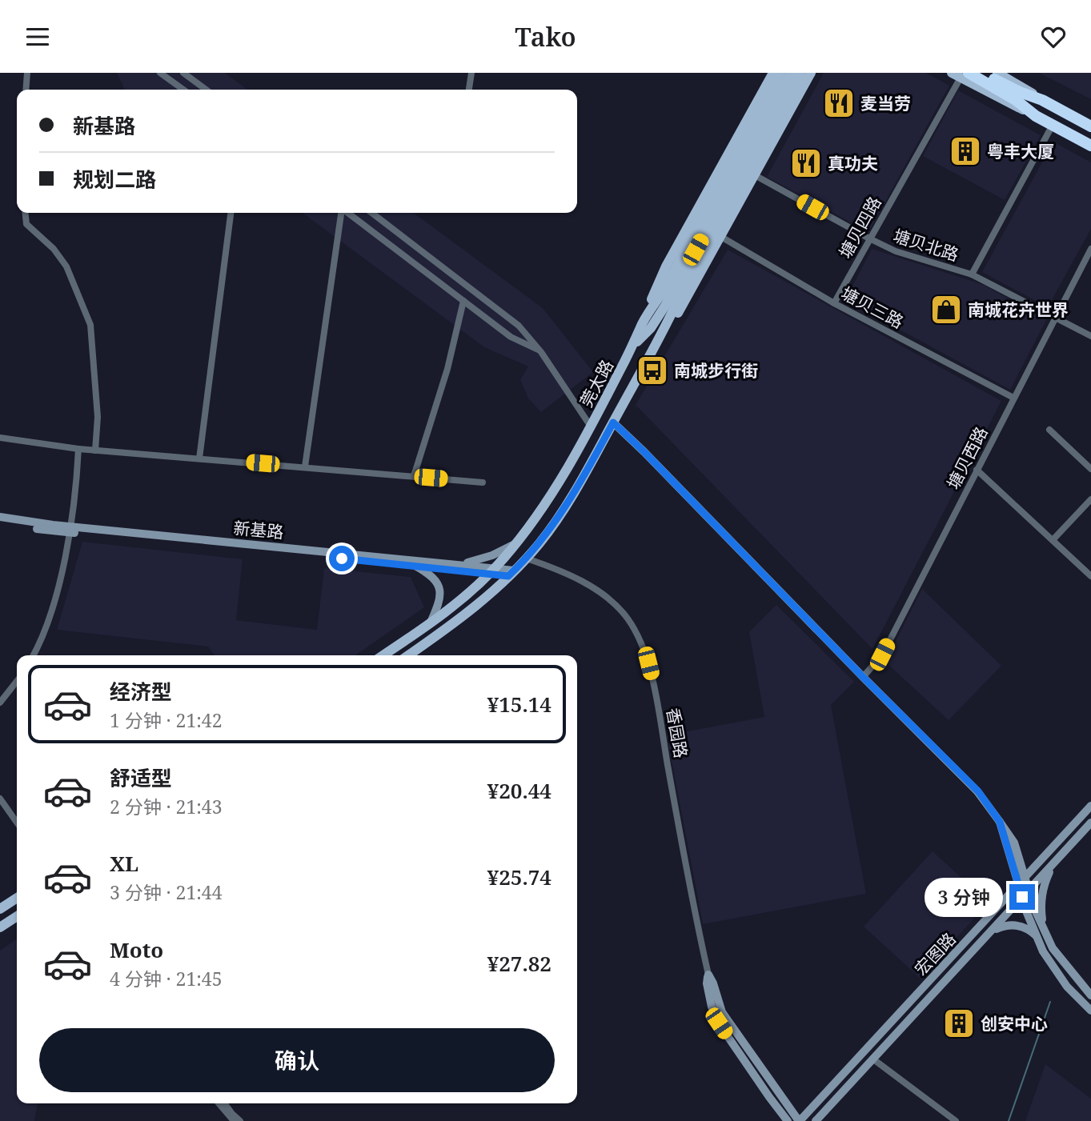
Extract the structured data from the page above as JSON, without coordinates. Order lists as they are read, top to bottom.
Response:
{
  "streets": {
    "main road": ["莞太路"],
    "street": [
      "塘贝四路",
      "塘贝北路",
      "塘贝三路",
      "塘贝西路",
      "新基路",
      "香园路",
      "宏图路"
    ]
  },
  "crossings": [
    ["塘贝四路", "塘贝北路"],
    ["塘贝四路", "塘贝三路"],
    ["塘贝北路", "塘贝西路"],
    ["塘贝三路", "塘贝西路"],
    ["莞太路", "新基路"],
    ["莞太路", "香园路"],
    ["香园路", "宏图路"]
  ],
  "places": {
    "restaurant": ["麦当劳", "真功夫"],
    "building": ["粤丰大厦", "创安中心"],
    "shop": ["南城花卉世界"],
    "bus stop": ["南城步行街"]
  },
  "page": {
    "header": "Tako",
    "banner": ["新基路", "规划二路"],
    "list": [
      {
        "name": "经济型",
        "note": "1 分钟 · 21:42",
        "value": "¥15.14"
      },
      {
        "name": "舒适型",
        "note": "2 分钟 · 21:43",
        "value": "¥20.44"
      },
      {
        "name": "XL",
        "note": "3 分钟 · 21:44",
        "value": "¥25.74"
      },
      {
        "name": "Moto",
        "note": "4 分钟 · 21:45",
        "value": "¥27.82"
      }
    ],
    "bubble": "3 分钟",
    "buttons": "确认"
  }
}
